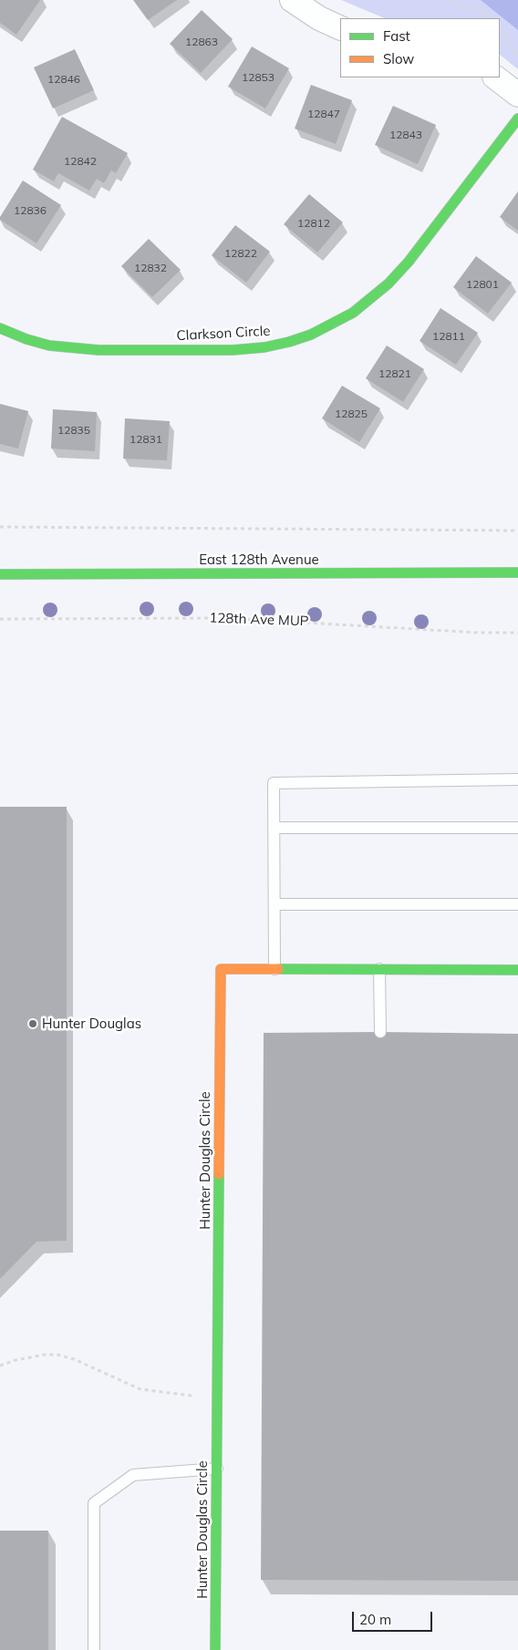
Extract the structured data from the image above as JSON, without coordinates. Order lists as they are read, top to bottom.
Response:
{
  "streets": {
    "street": ["Clarkson Circle", "East 128th Avenue", "Hunter Douglas Circle"],
    "path": ["128th Ave MUP"]
  },
  "places": ["Hunter Douglas"],
  "house_numbers": [
    "12863",
    "12853",
    "12846",
    "12847",
    "12843",
    "12842",
    "12836",
    "12812",
    "12822",
    "12832",
    "12801",
    "12811",
    "12821",
    "12825",
    "12835",
    "12831"
  ],
  "legend": ["Fast", "Slow"],
  "scale_bar": "20 m"
}
